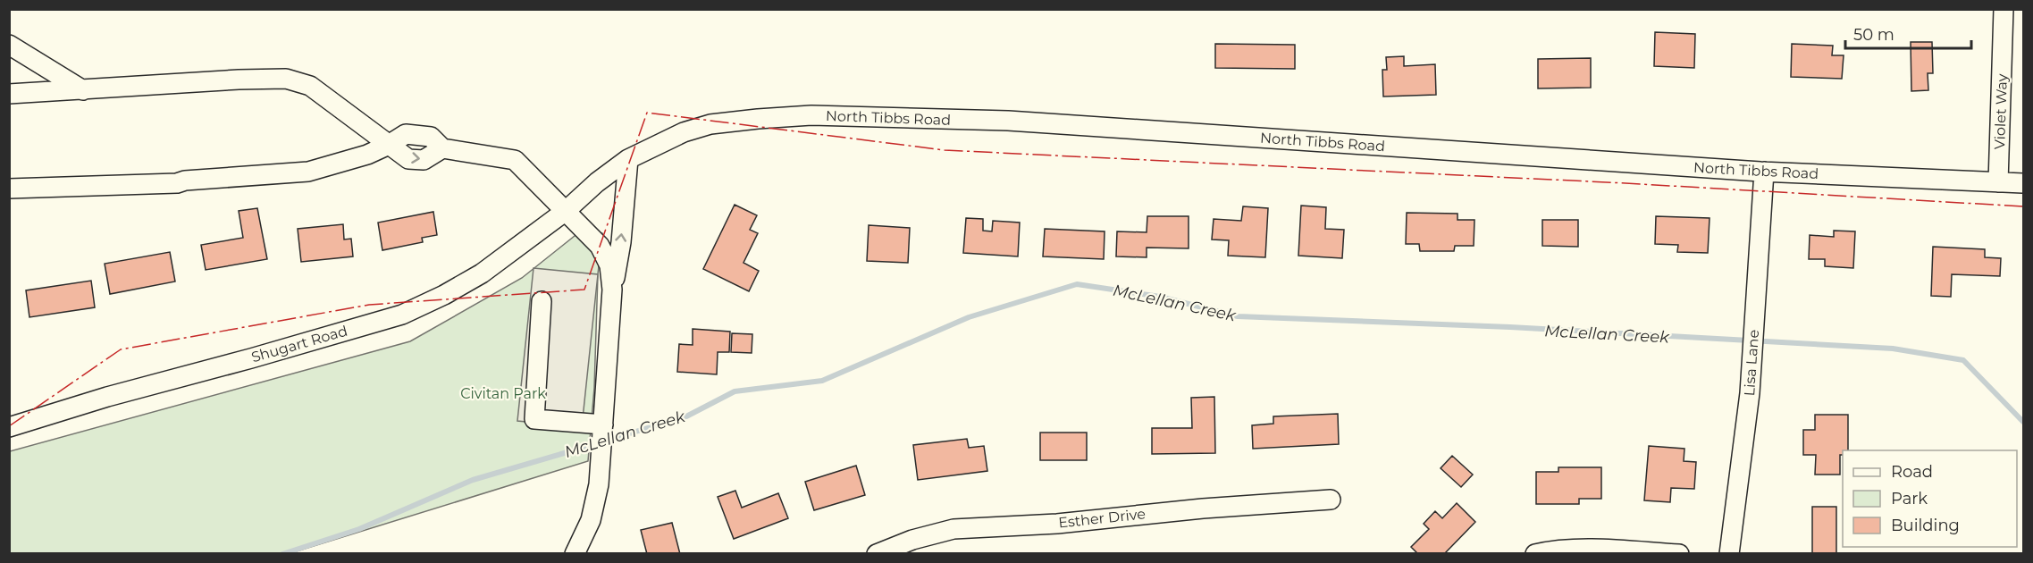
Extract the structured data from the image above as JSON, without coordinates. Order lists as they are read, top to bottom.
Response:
{
  "streets": {
    "street": [
      "Violet Way",
      "North Tibbs Road",
      "Shugart Road",
      "Lisa Lane",
      "Esther Drive"
    ]
  },
  "crossings": [
    ["Violet Way", "North Tibbs Road"],
    ["North Tibbs Road", "Shugart Road"],
    ["North Tibbs Road", "Lisa Lane"]
  ],
  "water": ["McLellan Creek"],
  "parks": ["Civitan Park"],
  "legend": ["Road", "Park", "Building"],
  "scale_bar": "50 m"
}
